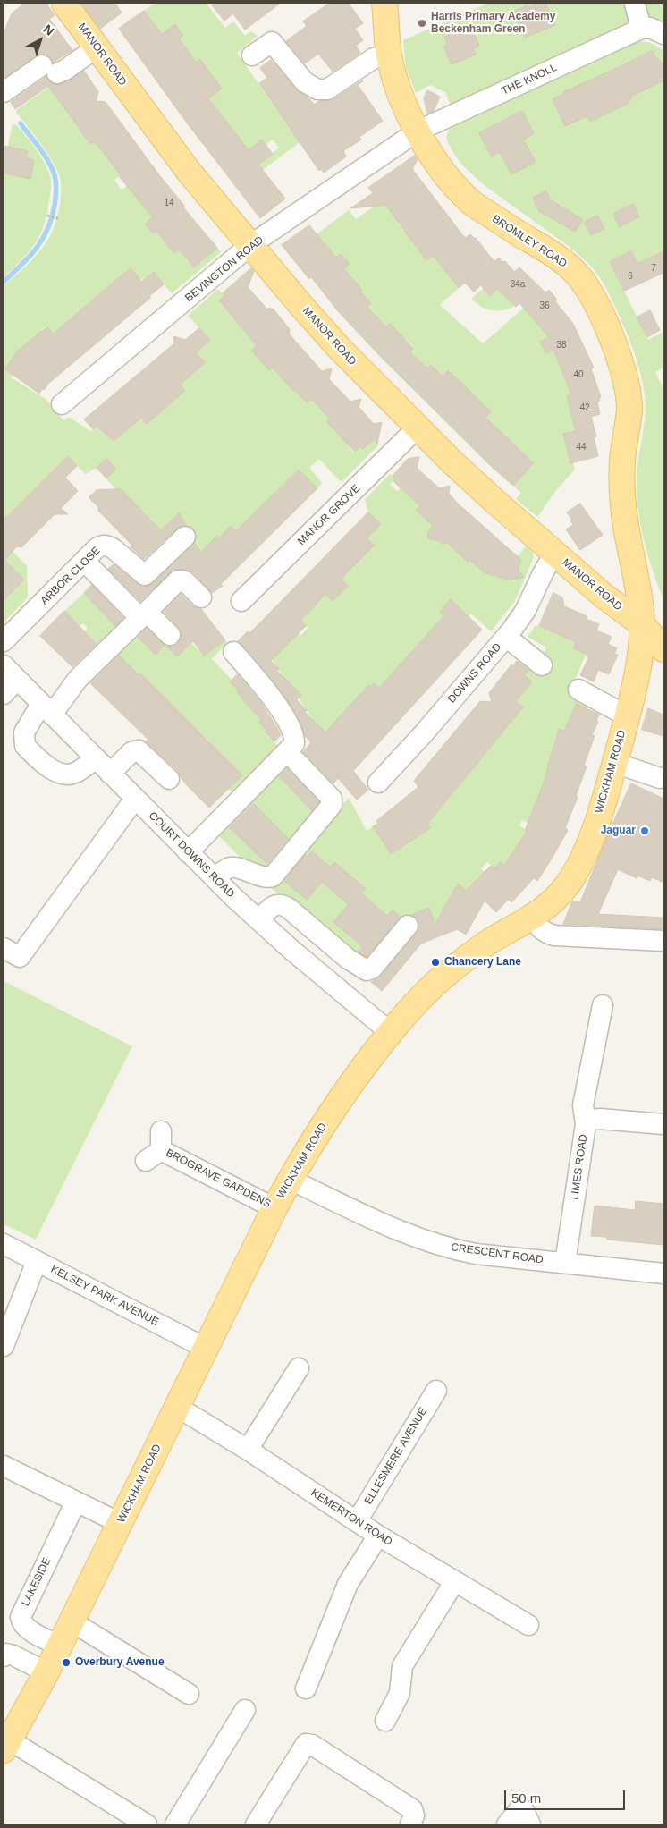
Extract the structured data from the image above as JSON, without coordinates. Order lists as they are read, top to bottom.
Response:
{
  "streets": {
    "main road": ["MANOR ROAD", "BROMLEY ROAD", "WICKHAM ROAD"],
    "street": [
      "THE KNOLL",
      "BEVINGTON ROAD",
      "MANOR GROVE",
      "ARBOR CLOSE",
      "DOWNS ROAD",
      "COURT DOWNS ROAD",
      "LIMES ROAD",
      "BROGRAVE GARDENS",
      "CRESCENT ROAD",
      "KELSEY PARK AVENUE",
      "ELLESMERE AVENUE",
      "KEMERTON ROAD",
      "LAKESIDE"
    ]
  },
  "crossings": [
    ["MANOR ROAD", "BROMLEY ROAD"],
    ["MANOR ROAD", "BEVINGTON ROAD"],
    ["MANOR ROAD", "MANOR GROVE"],
    ["MANOR ROAD", "DOWNS ROAD"],
    ["MANOR ROAD", "WICKHAM ROAD"],
    ["THE KNOLL", "BROMLEY ROAD"],
    ["THE KNOLL", "BEVINGTON ROAD"],
    ["BROMLEY ROAD", "BEVINGTON ROAD"],
    ["BROMLEY ROAD", "WICKHAM ROAD"],
    ["WICKHAM ROAD", "COURT DOWNS ROAD"],
    ["WICKHAM ROAD", "BROGRAVE GARDENS"],
    ["WICKHAM ROAD", "CRESCENT ROAD"],
    ["WICKHAM ROAD", "KELSEY PARK AVENUE"],
    ["WICKHAM ROAD", "KEMERTON ROAD"],
    ["WICKHAM ROAD", "LAKESIDE"],
    ["LIMES ROAD", "CRESCENT ROAD"],
    ["ELLESMERE AVENUE", "KEMERTON ROAD"]
  ],
  "places": [
    "Harris Primary Academy Beckenham Green",
    "Jaguar",
    "Chancery Lane",
    "Overbury Avenue"
  ],
  "house_numbers": [
    "14",
    "7",
    "6",
    "34a",
    "36",
    "38",
    "40",
    "42",
    "44"
  ],
  "scale_bar": "50 m",
  "north": "top right"
}
